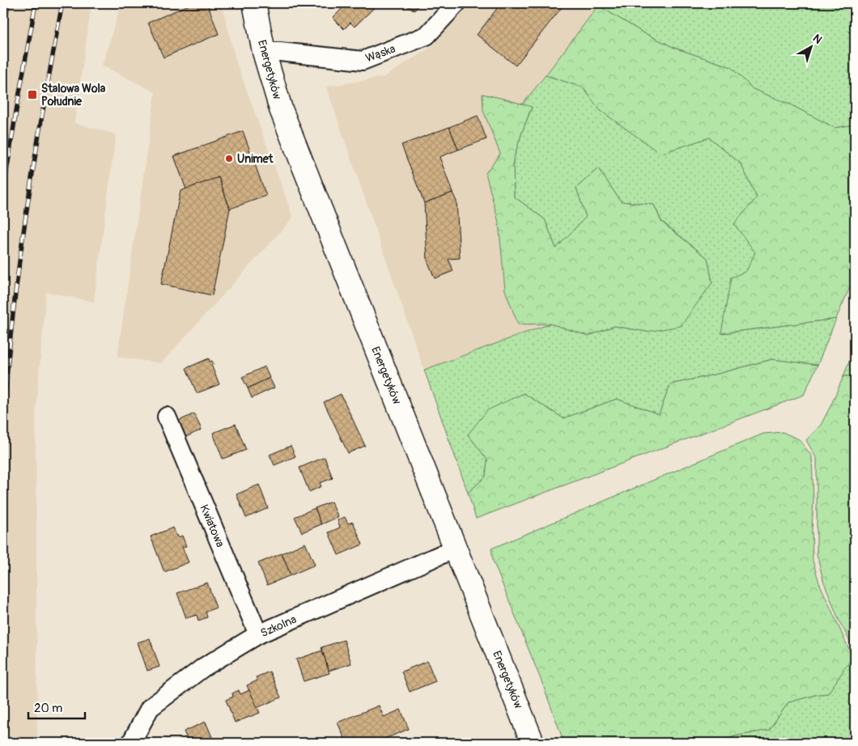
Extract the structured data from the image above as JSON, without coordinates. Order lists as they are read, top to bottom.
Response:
{
  "streets": {
    "main road": ["Energetyków"],
    "street": ["Wąska", "Kwiatowa", "Szkolna"]
  },
  "crossings": [
    ["Wąska", "Energetyków"],
    ["Energetyków", "Szkolna"],
    ["Kwiatowa", "Szkolna"]
  ],
  "places": {
    "transit": ["Stalowa Wola Południe"],
    "other": ["Unimet"]
  },
  "scale_bar": "20 m",
  "north": "top right"
}
